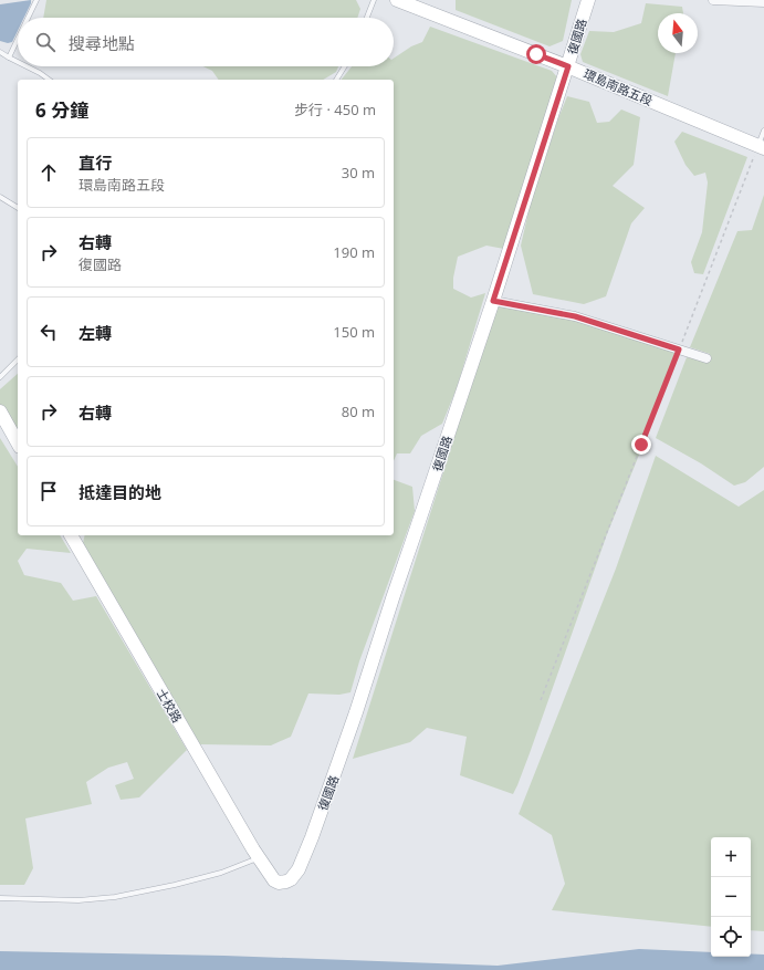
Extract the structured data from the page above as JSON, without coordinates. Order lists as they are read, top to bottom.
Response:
{
  "streets": {
    "street": ["復國路", "環島南路五段", "士校路"]
  },
  "crossings": [
    ["復國路", "環島南路五段"],
    ["復國路", "士校路"]
  ],
  "north": "top",
  "page": {
    "search": "搜尋地點",
    "heading": ["6 分鐘", "步行 · 450 m"],
    "list": [
      ["直行", "環島南路五段", "30 m"],
      ["右轉", "復國路", "190 m"],
      ["左轉", "150 m"],
      ["右轉", "80 m"],
      "抵達目的地"
    ],
    "map_buttons": ["+", "−"]
  }
}
